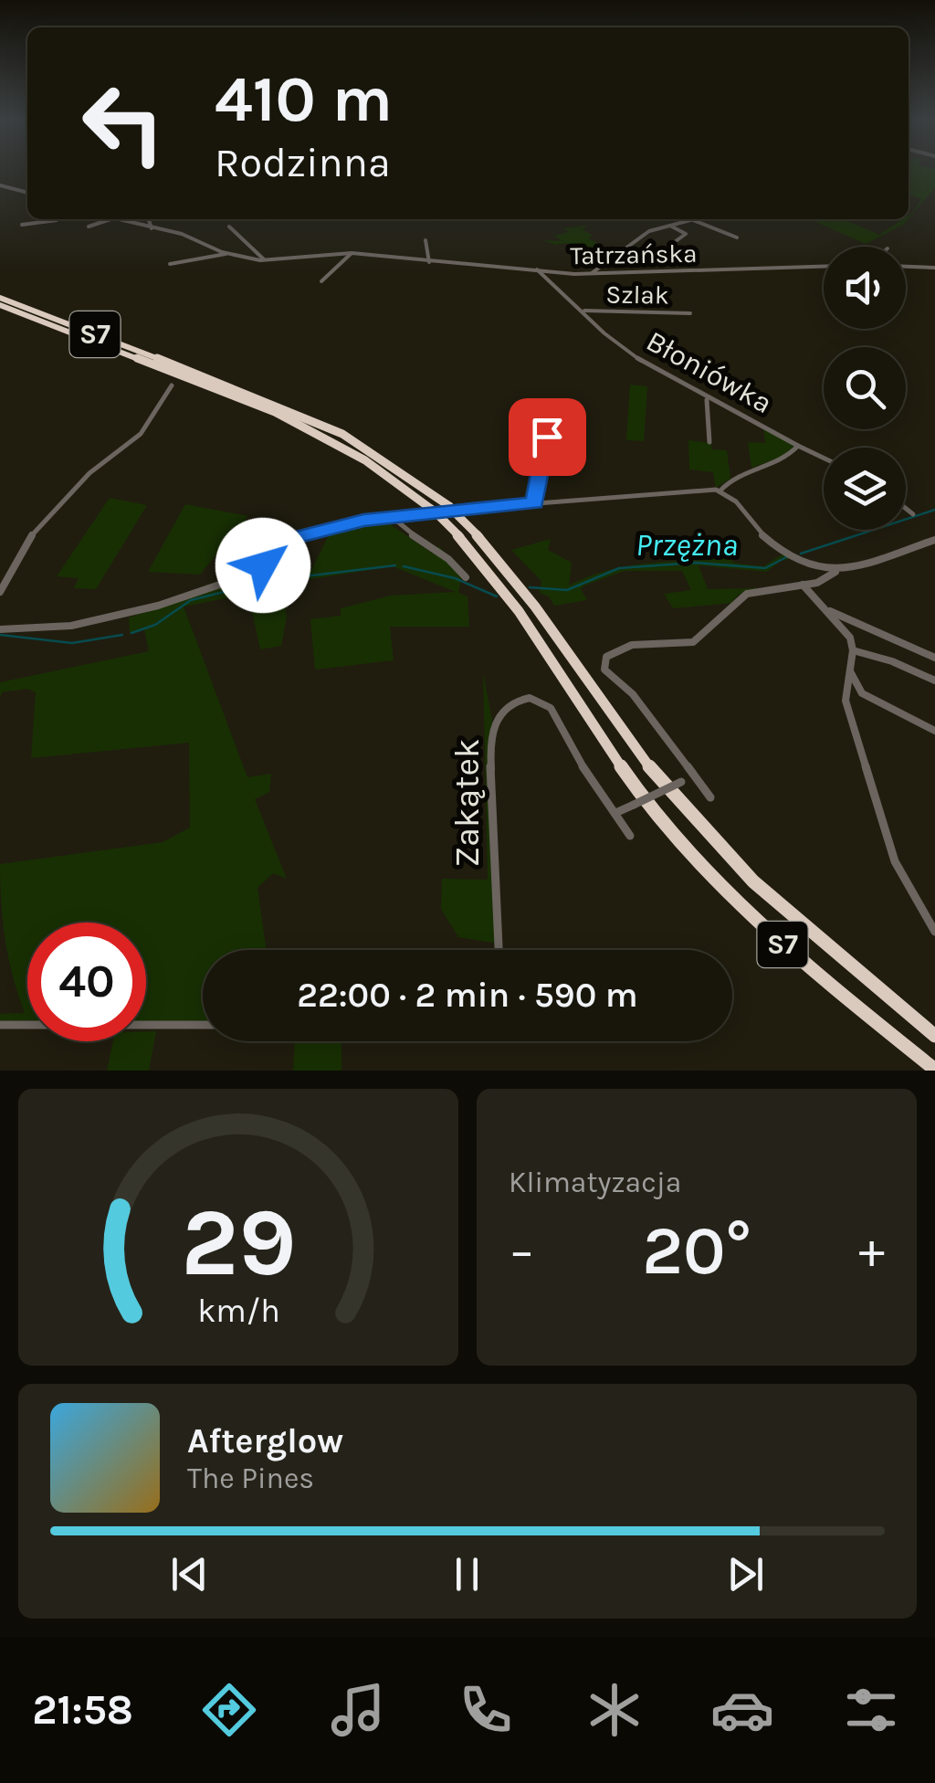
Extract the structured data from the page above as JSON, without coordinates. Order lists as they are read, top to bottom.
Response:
{
  "streets": {
    "highway": ["S7"],
    "street": [
      "Tatrzańska",
      "Szlak",
      "Błoniówka",
      "Zakątek"
    ]
  },
  "crossings": [
    ["Tatrzańska", "Błoniówka"],
    ["Szlak", "Błoniówka"]
  ],
  "water": ["Przężna"],
  "page": {
    "turn": ["410 m", "Rodzinna"],
    "limit": "40",
    "trip": "22:00 · 2 min · 590 m",
    "tile": "Klimatyzacja",
    "heat": ["−", "20°", "+"],
    "song": ["Afterglow", "The Pines"],
    "tabs": "21:58",
    "gauge": ["29", "km/h"]
  }
}
